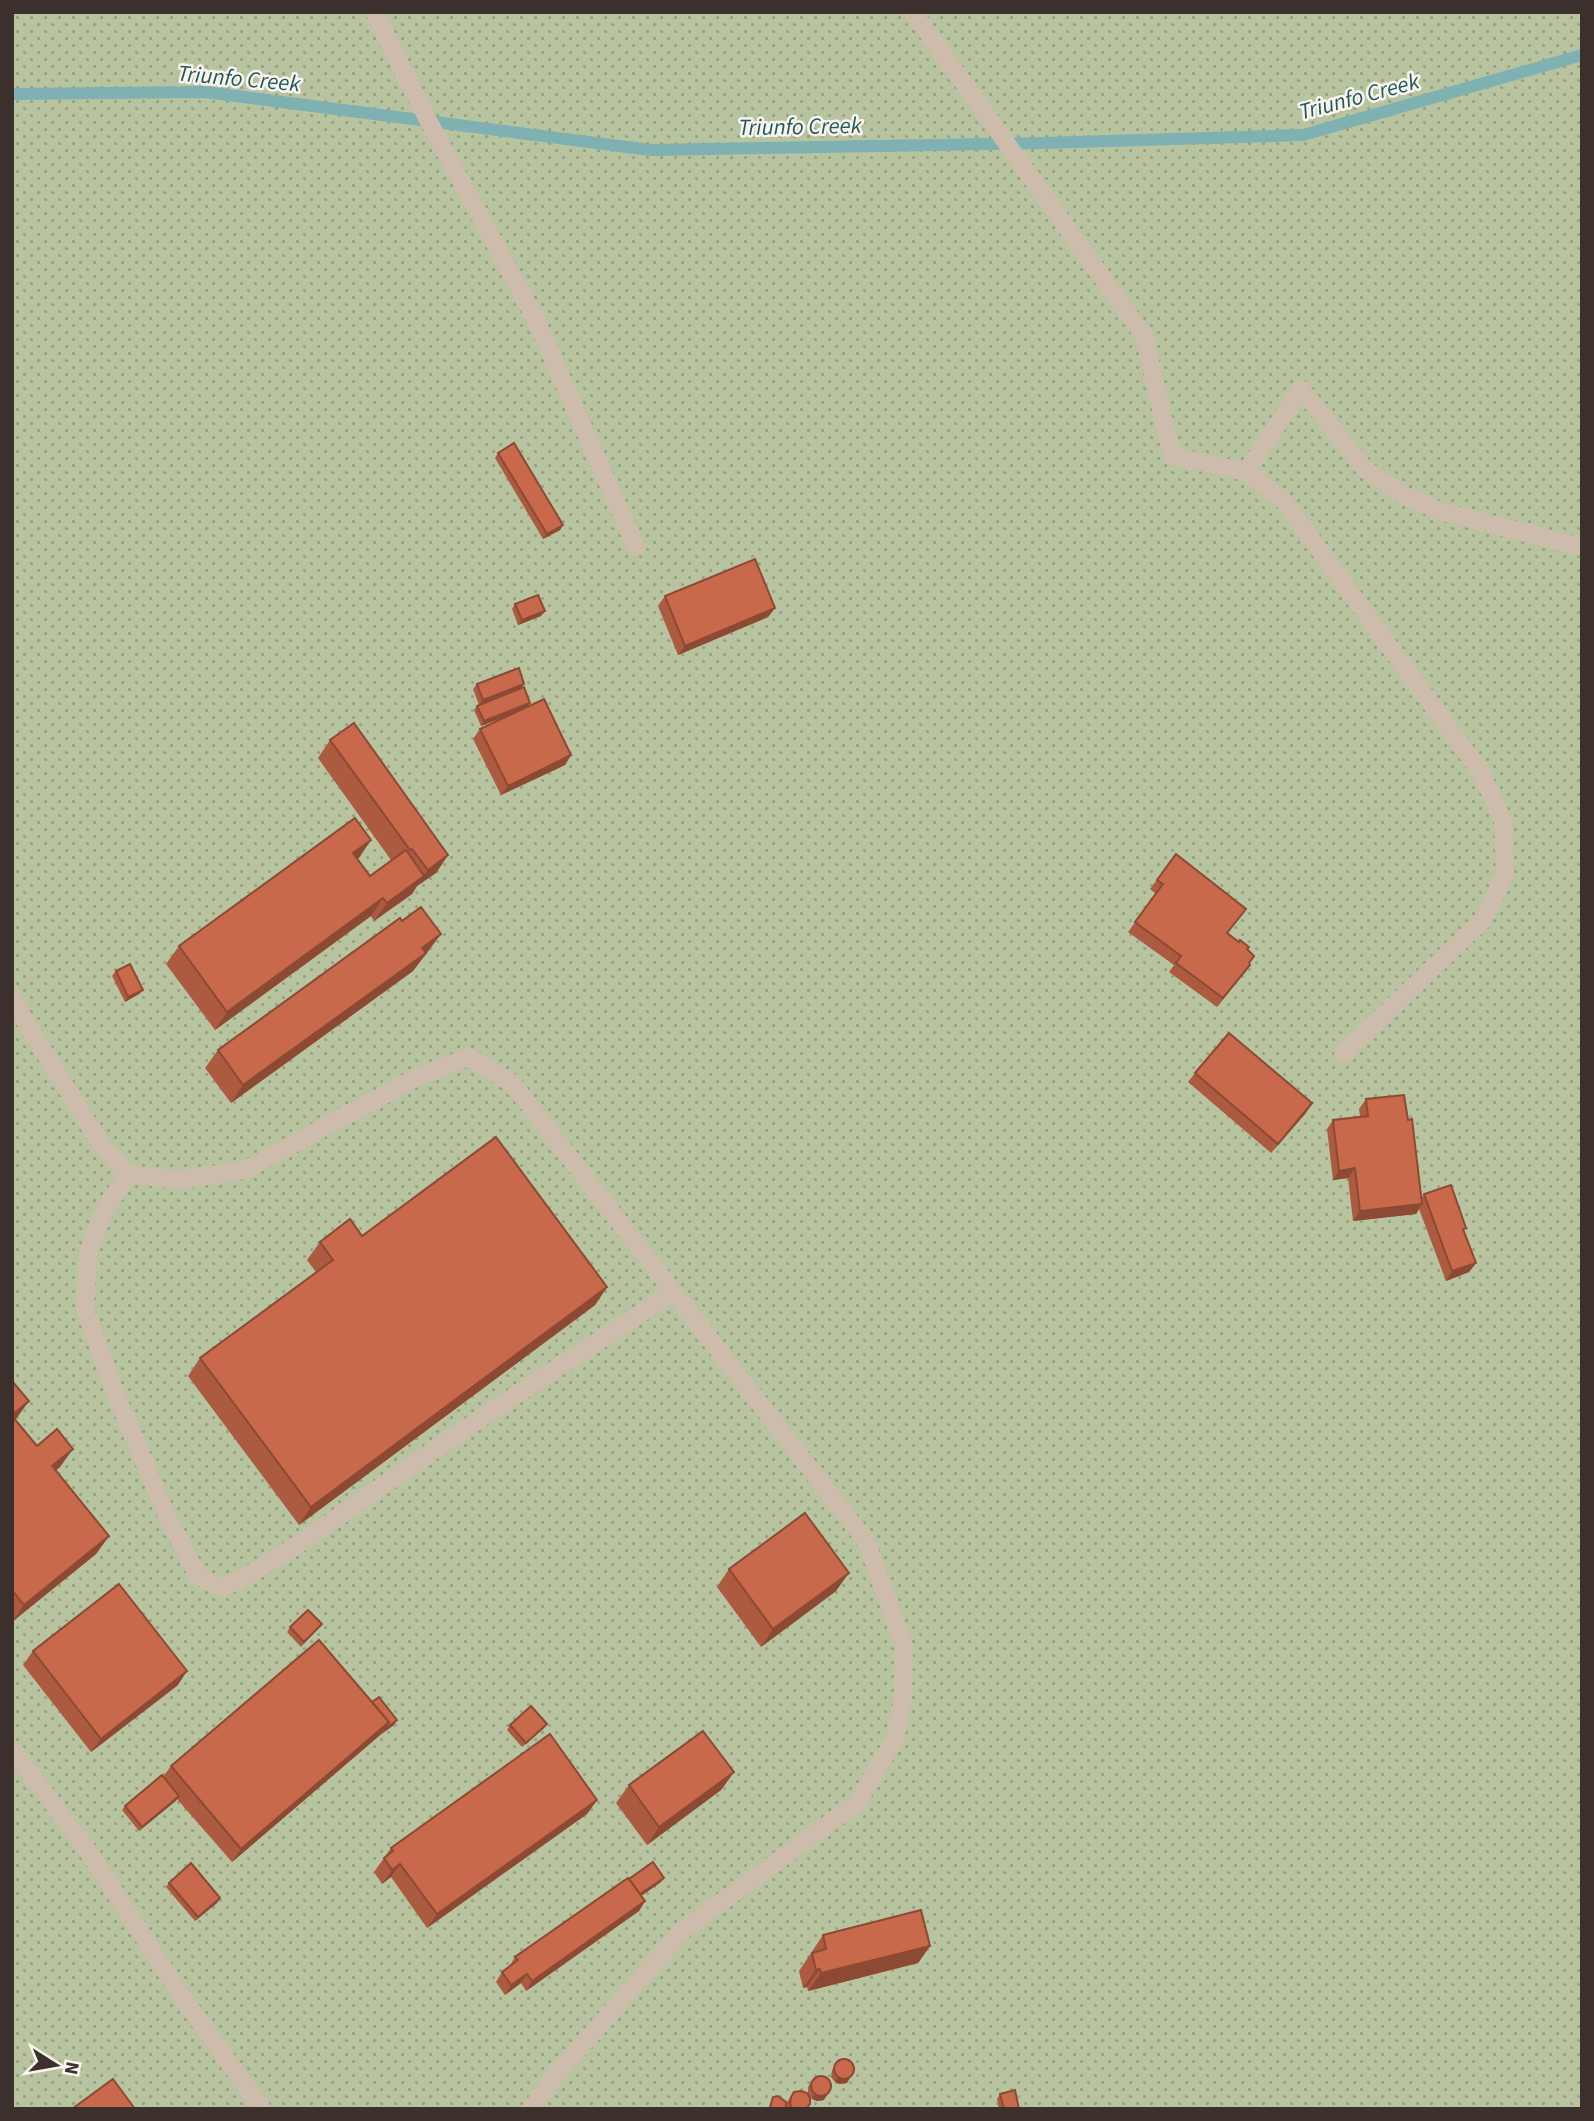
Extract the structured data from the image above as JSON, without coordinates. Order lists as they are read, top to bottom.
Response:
{
  "water": ["Triunfo Creek"],
  "north": "right"
}
